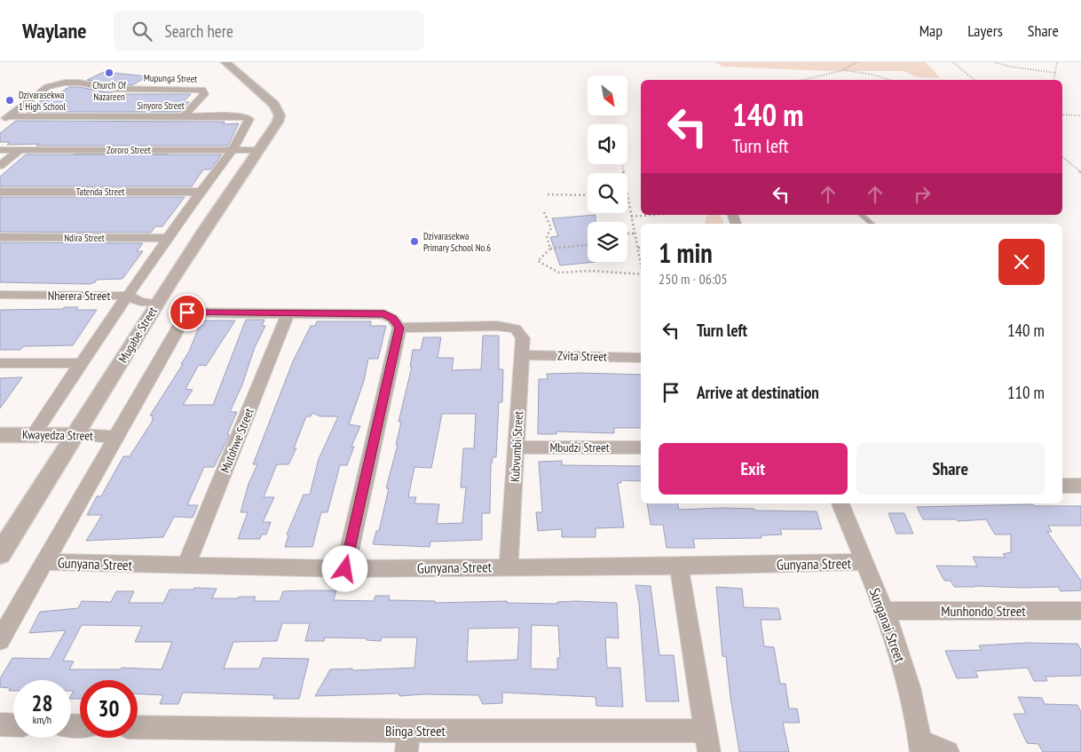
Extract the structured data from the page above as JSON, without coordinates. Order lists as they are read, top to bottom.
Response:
{
  "streets": {
    "street": [
      "Mupunga Street",
      "Sinyoro Street",
      "Zororo Street",
      "Tatenda Street",
      "Ndira Street",
      "Nherera Street",
      "Mugabe Street",
      "Zvita Street",
      "Kwayedza Street",
      "Mutohwe Street",
      "Kubvumbi Street",
      "Mbudzi Street",
      "Gunyana Street",
      "Munhondo Street",
      "Sunganai Street",
      "Binga Street"
    ]
  },
  "crossings": [
    ["Mupunga Street", "Sinyoro Street"],
    ["Sinyoro Street", "Zororo Street"],
    ["Zororo Street", "Mugabe Street"],
    ["Nherera Street", "Mugabe Street"],
    ["Mugabe Street", "Kwayedza Street"],
    ["Zvita Street", "Kubvumbi Street"],
    ["Mutohwe Street", "Gunyana Street"],
    ["Kubvumbi Street", "Mbudzi Street"],
    ["Kubvumbi Street", "Gunyana Street"],
    ["Gunyana Street", "Sunganai Street"],
    ["Munhondo Street", "Sunganai Street"]
  ],
  "places": ["Church Of Nazareen", "Dzivarasekwa 1 High School", "Dzivarasekwa Primary School No.6"],
  "north": "bottom right",
  "page": {
    "header": "Waylane",
    "search": "Search here",
    "nav": ["Map", "Layers", "Share"],
    "turn": ["140 m", "Turn left"],
    "heading": ["1 min", "250 m · 06:05"],
    "list": [
      {
        "name": "Turn left",
        "value": "140 m"
      },
      {
        "name": "Arrive at destination",
        "value": "110 m"
      }
    ],
    "buttons": ["Exit", "Share"],
    "speed": "28 km/h",
    "limit": "30"
  }
}
